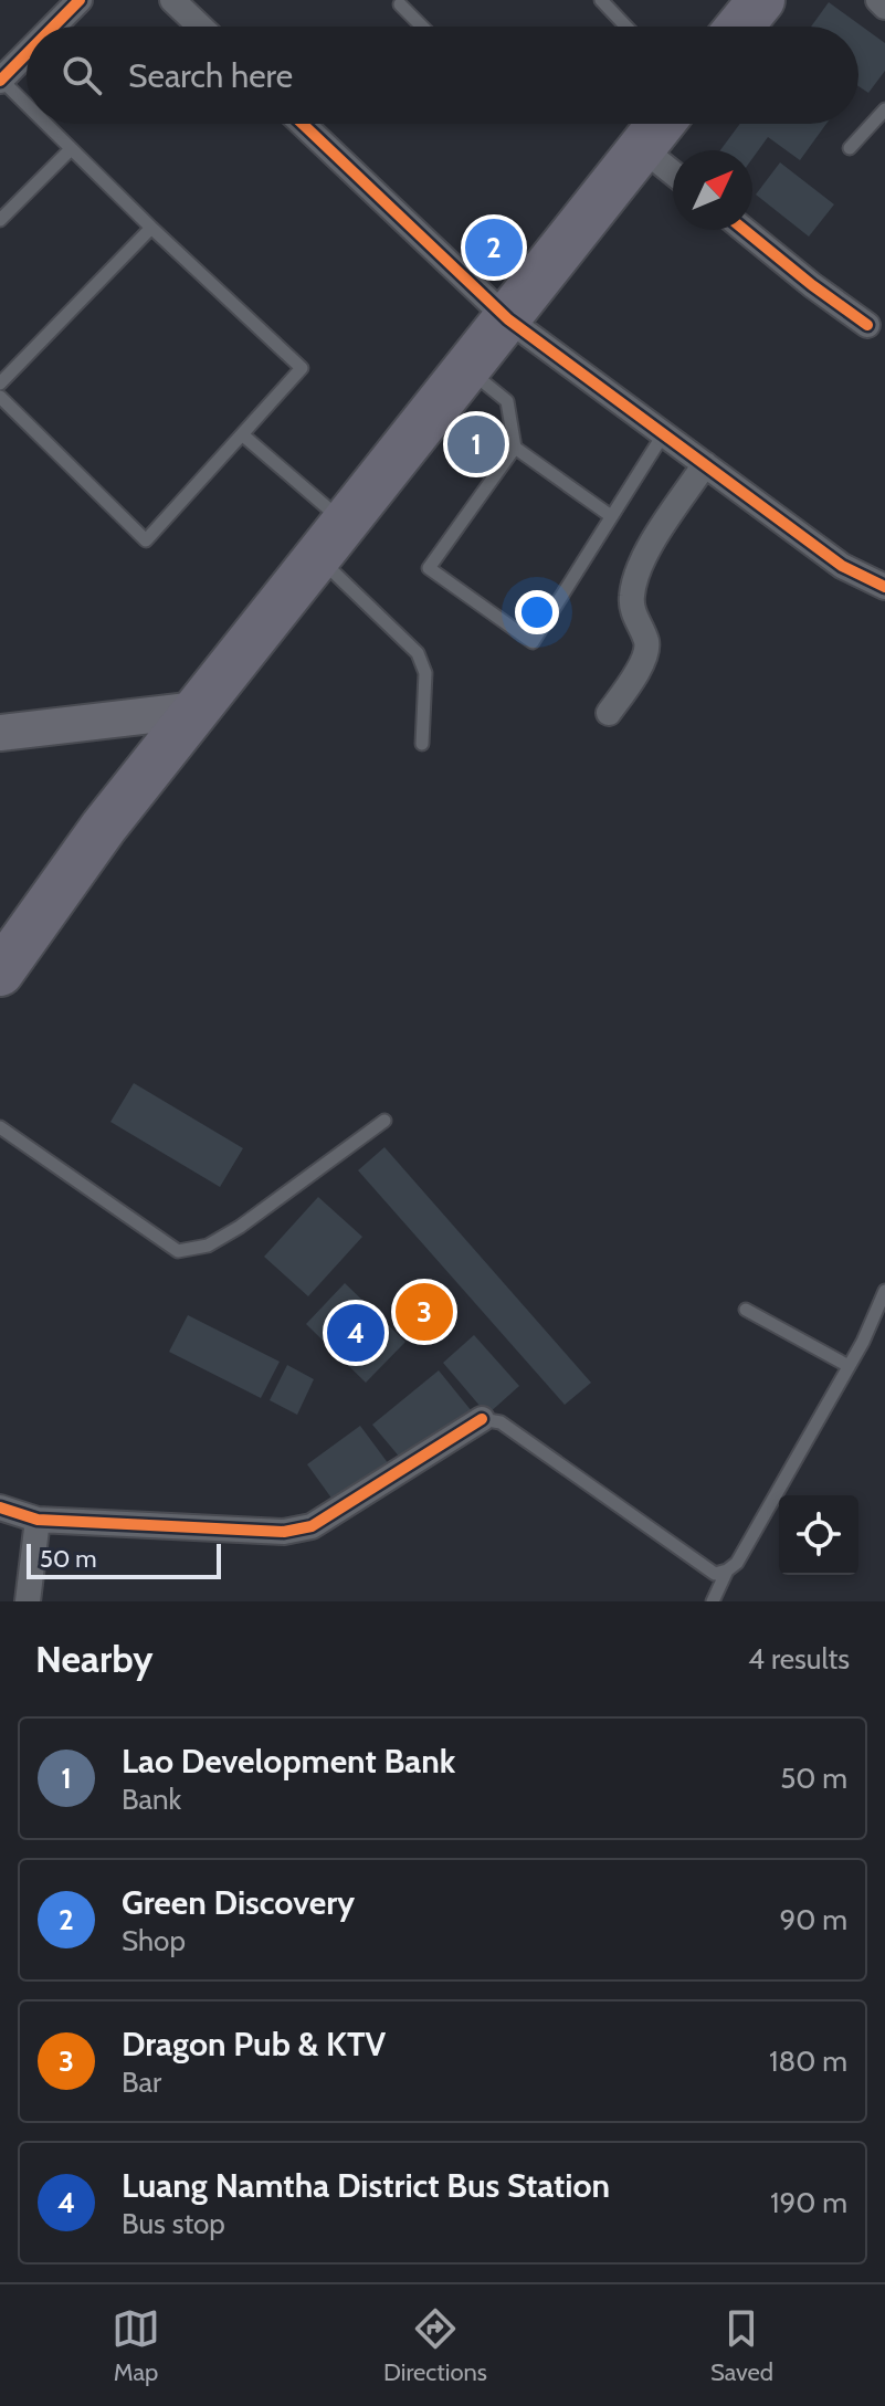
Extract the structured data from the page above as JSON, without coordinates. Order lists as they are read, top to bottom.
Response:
{
  "scale_bar": "50 m",
  "north": "top right",
  "page": {
    "search": "Search here",
    "pins": [
      "2",
      "1",
      "3",
      "4"
    ],
    "scale": "50 m",
    "heading": ["Nearby", "4 results"],
    "list": [
      {
        "mark": "1",
        "name": "Lao Development Bank",
        "note": "Bank",
        "value": "50 m"
      },
      {
        "mark": "2",
        "name": "Green Discovery",
        "note": "Shop",
        "value": "90 m"
      },
      {
        "mark": "3",
        "name": "Dragon Pub & KTV",
        "note": "Bar",
        "value": "180 m"
      },
      {
        "mark": "4",
        "name": "Luang Namtha District Bus Station",
        "note": "Bus stop",
        "value": "190 m"
      }
    ],
    "nav": ["Map", "Directions", "Saved"]
  }
}
